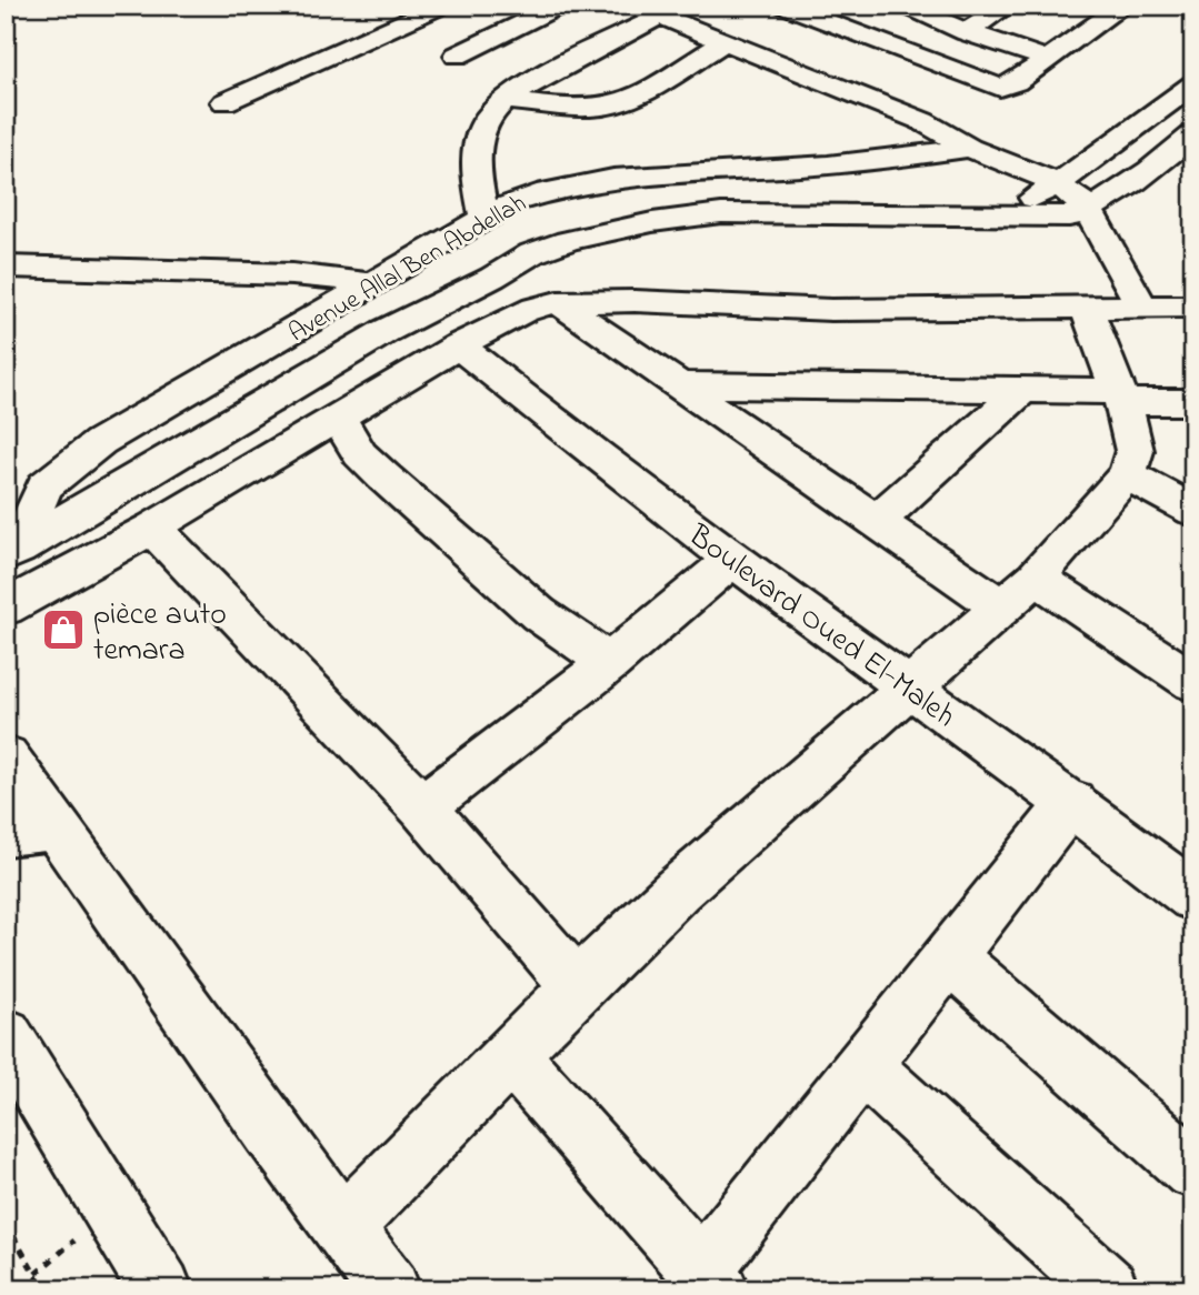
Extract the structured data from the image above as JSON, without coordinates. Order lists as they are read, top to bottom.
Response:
{
  "streets": {
    "street": ["Avenue Allal Ben Abdellah", "Boulevard Oued El-Maleh"]
  },
  "places": {
    "shop": ["pièce auto temara"]
  }
}
